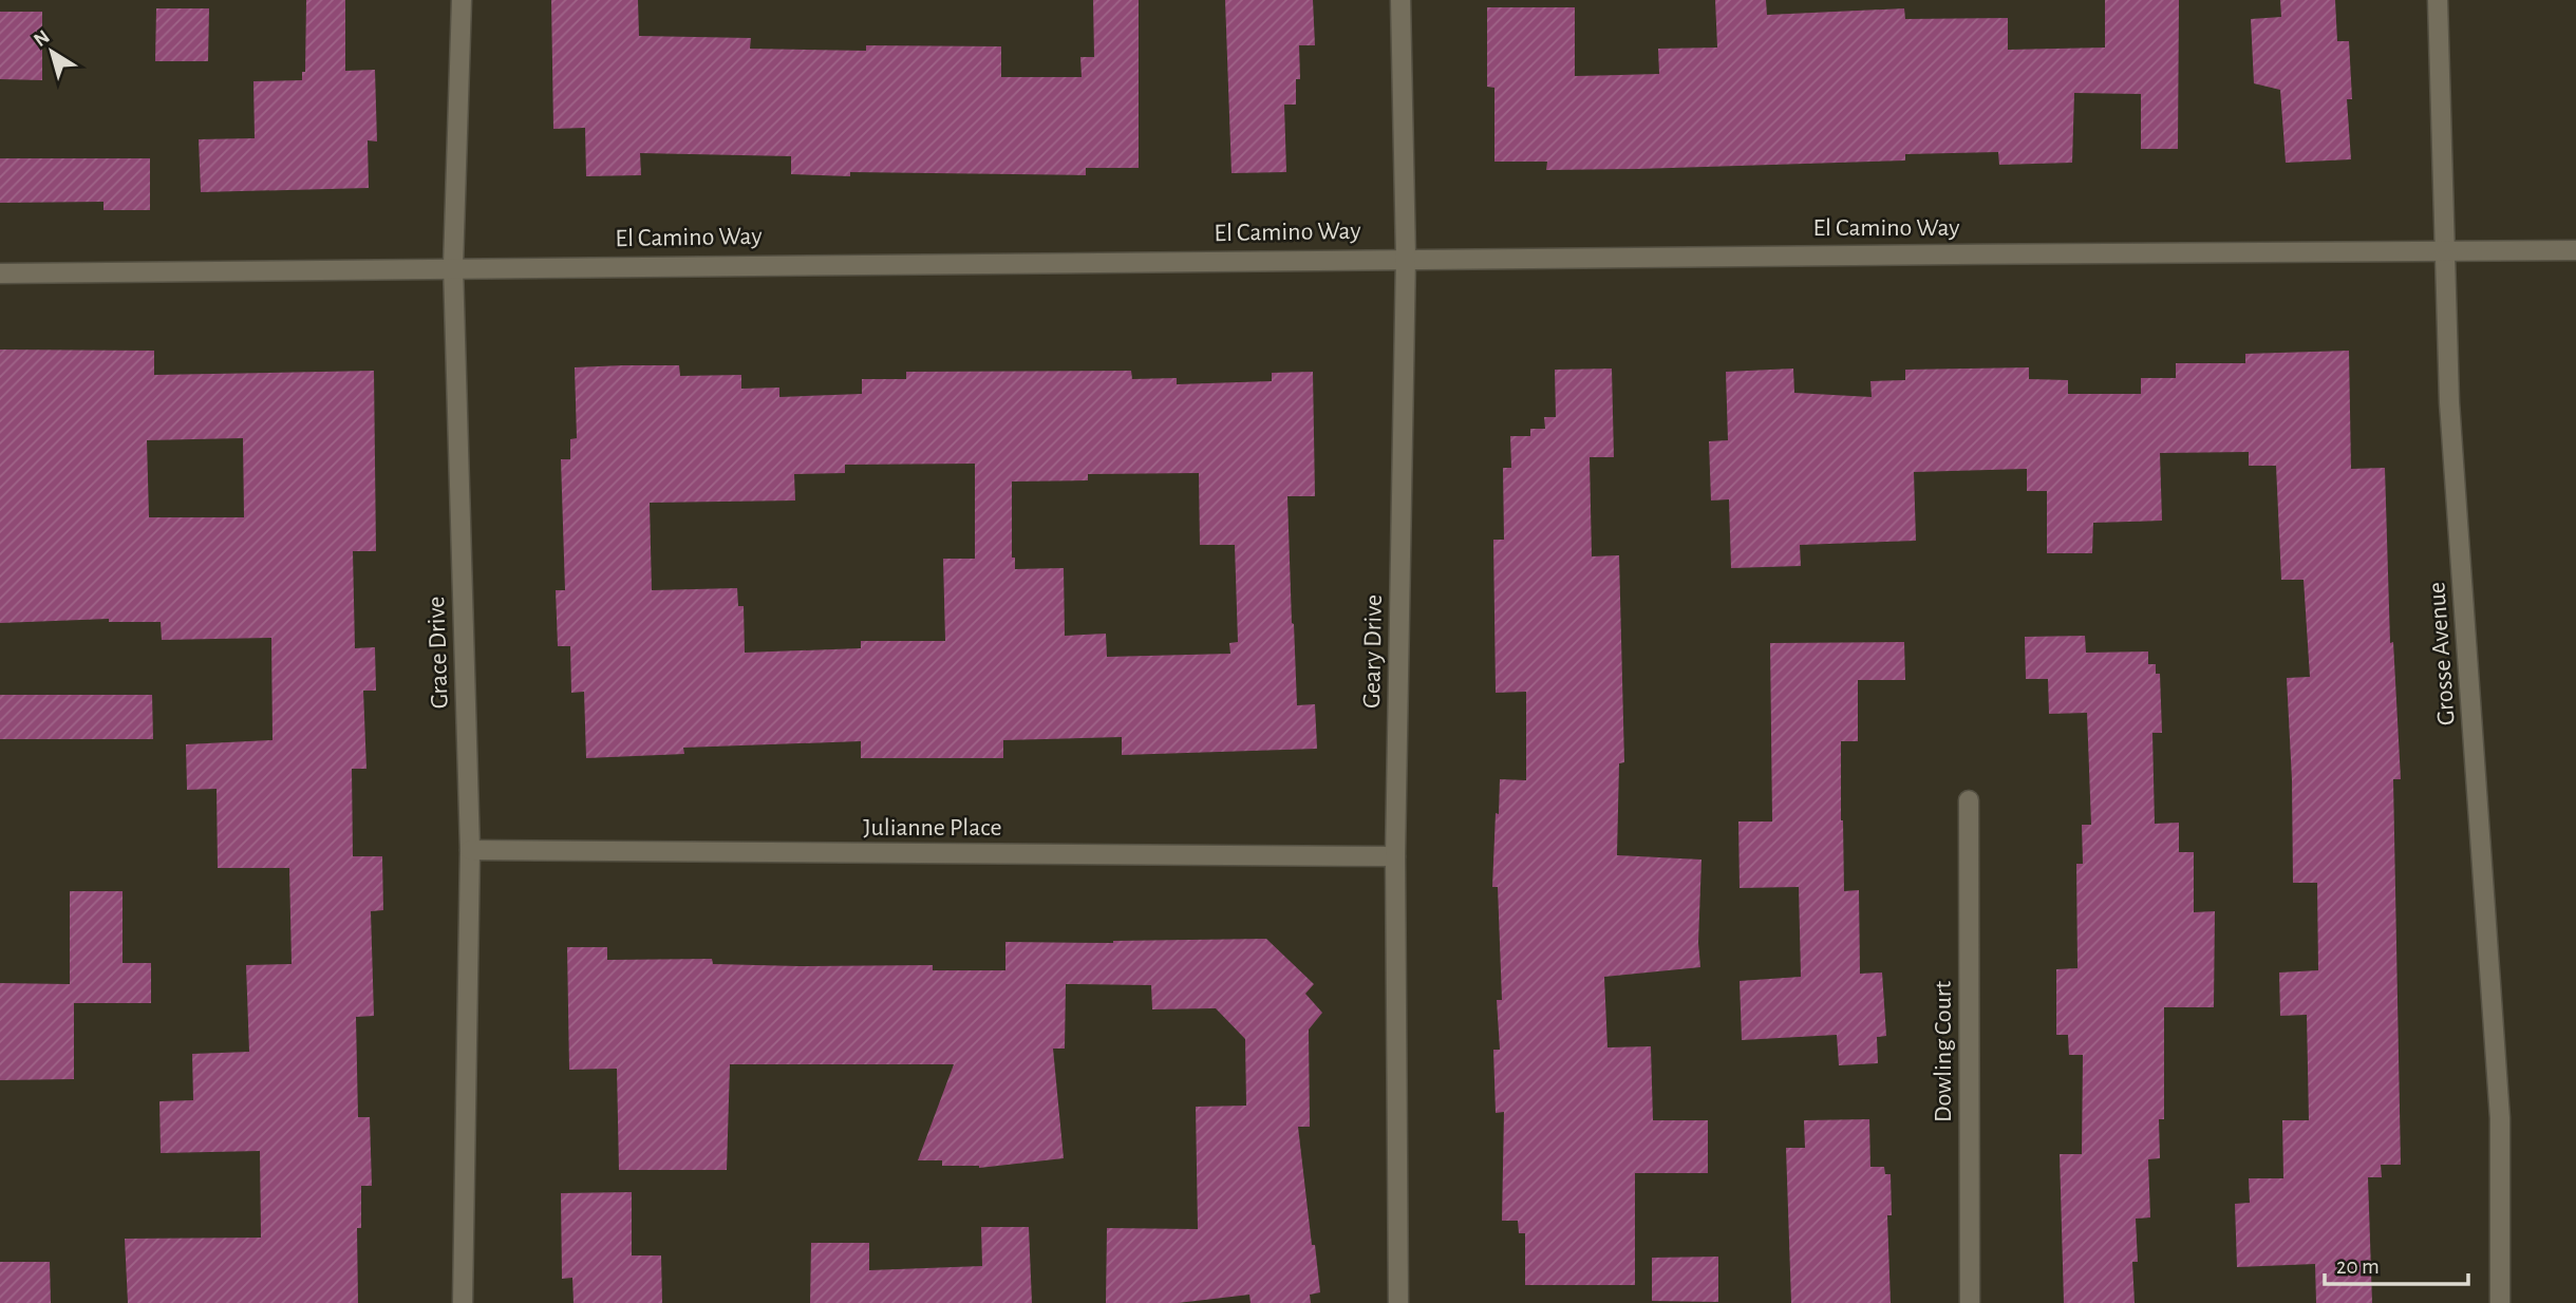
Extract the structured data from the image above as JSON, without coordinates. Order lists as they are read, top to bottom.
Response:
{
  "streets": {
    "street": [
      "El Camino Way",
      "Geary Drive",
      "Grace Drive",
      "Grosse Avenue",
      "Julianne Place",
      "Dowling Court"
    ]
  },
  "crossings": [
    ["El Camino Way", "Geary Drive"],
    ["El Camino Way", "Grace Drive"],
    ["El Camino Way", "Grosse Avenue"],
    ["Geary Drive", "Julianne Place"],
    ["Grace Drive", "Julianne Place"]
  ],
  "scale_bar": "20 m",
  "north": "top left"
}
